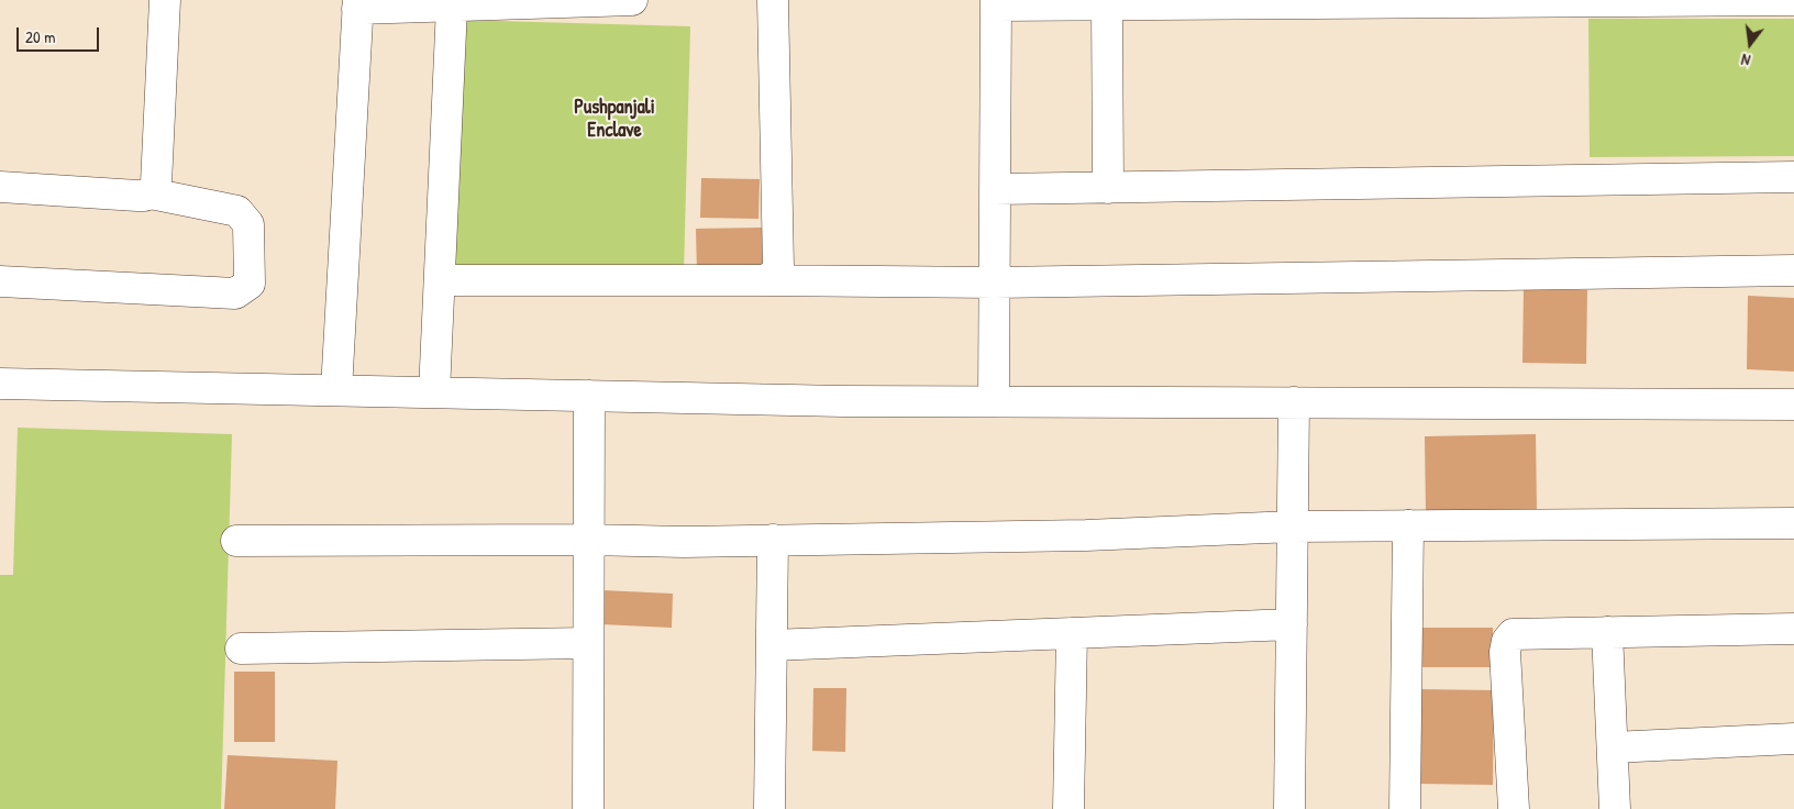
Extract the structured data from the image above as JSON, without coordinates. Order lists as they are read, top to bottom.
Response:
{
  "districts": ["Pushpanjali Enclave"],
  "scale_bar": "20 m",
  "north": "bottom"
}
